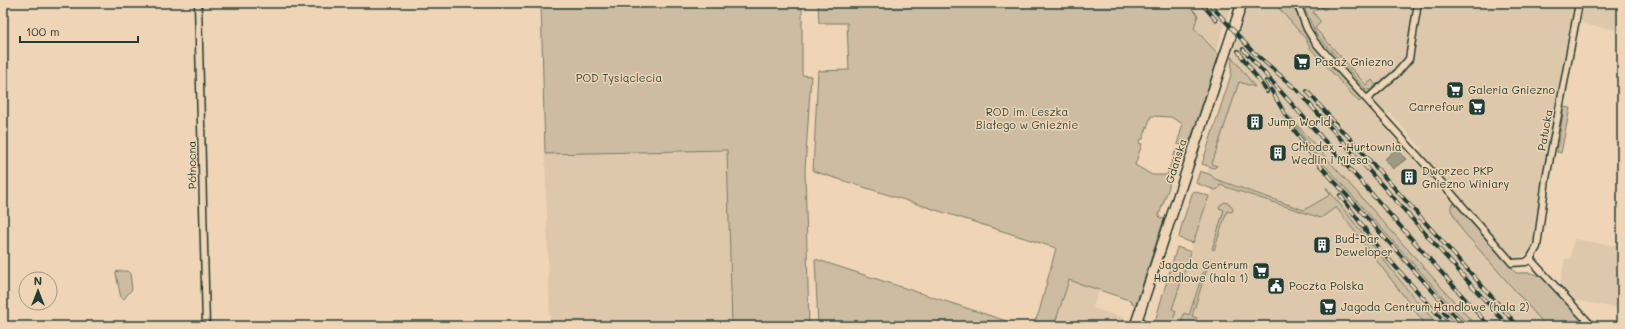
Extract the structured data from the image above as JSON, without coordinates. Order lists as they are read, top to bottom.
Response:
{
  "streets": {
    "street": ["Pałucka", "Gdańska", "Północna"]
  },
  "parks": ["POD Tysiąclecia", "ROD im. Leszka Białego w Gnieźnie"],
  "places": {
    "supermarket": [
      "Pasaż Gniezno",
      "Galeria Gniezno",
      "Carrefour",
      "Jagoda Centrum Handlowe (hala 1)",
      "Jagoda Centrum Handlowe (hala 2)"
    ],
    "building": [
      "Jump World",
      "Chłodex - Hurtownia Wędlin i Mięsa",
      "Dworzec PKP Gniezno Winiary",
      "Bud-Dar Deweloper"
    ],
    "public building": ["Poczta Polska"]
  },
  "scale_bar": "100 m",
  "north": "top"
}
